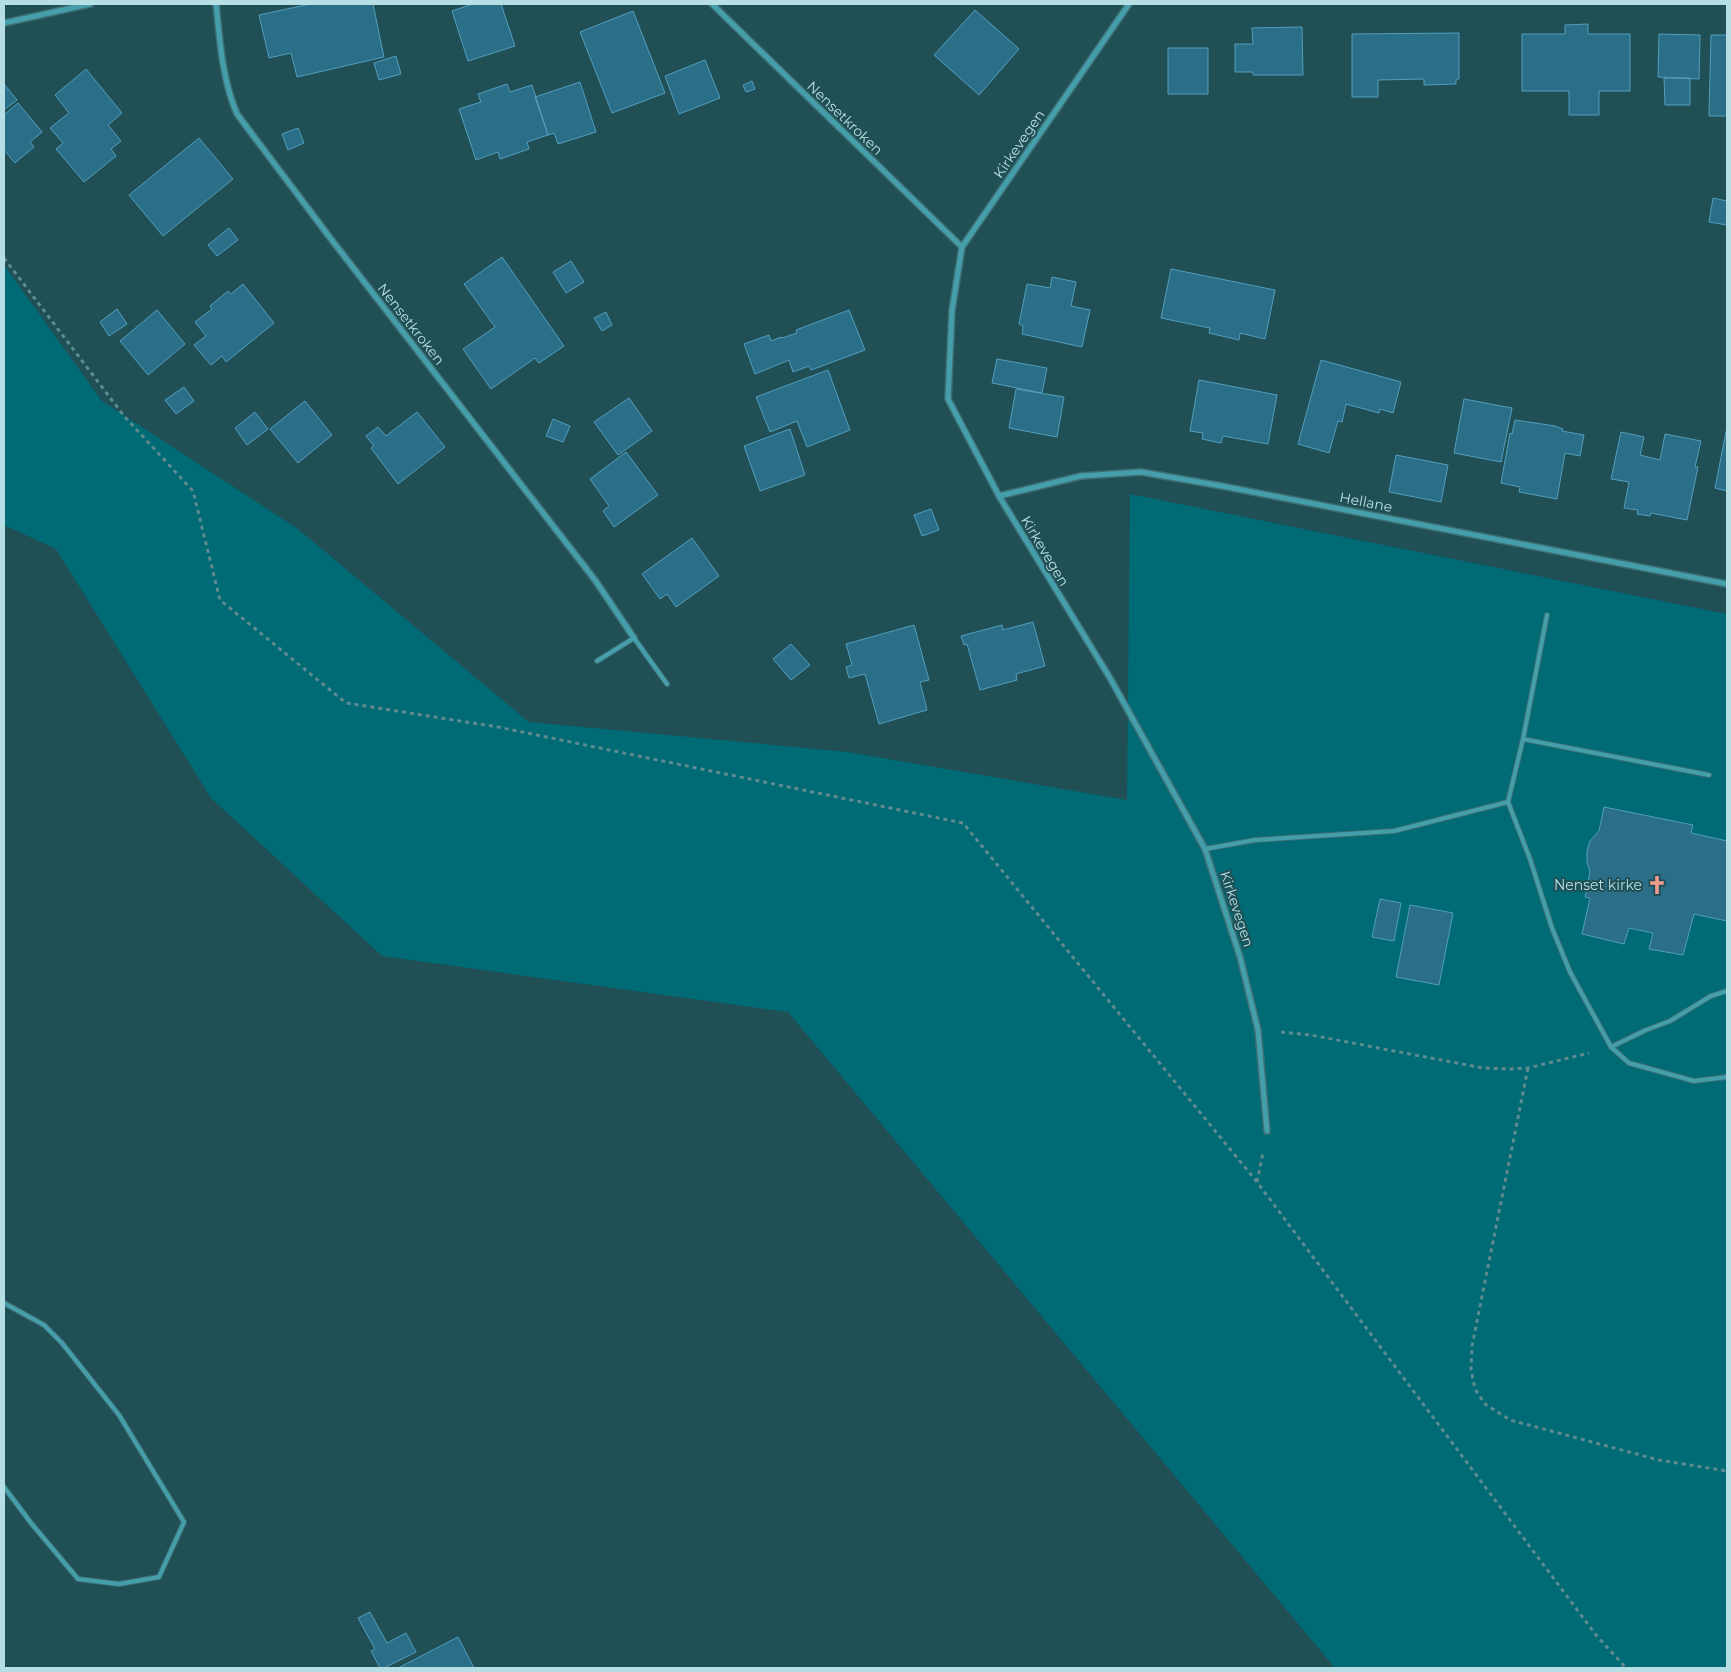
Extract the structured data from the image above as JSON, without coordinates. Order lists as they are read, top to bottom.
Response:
{
  "streets": {
    "street": ["Nensetkroken", "Kirkevegen", "Hellane"]
  },
  "crossings": [
    ["Nensetkroken", "Kirkevegen"],
    ["Kirkevegen", "Hellane"]
  ],
  "places": {
    "church": ["Nenset kirke"]
  }
}
